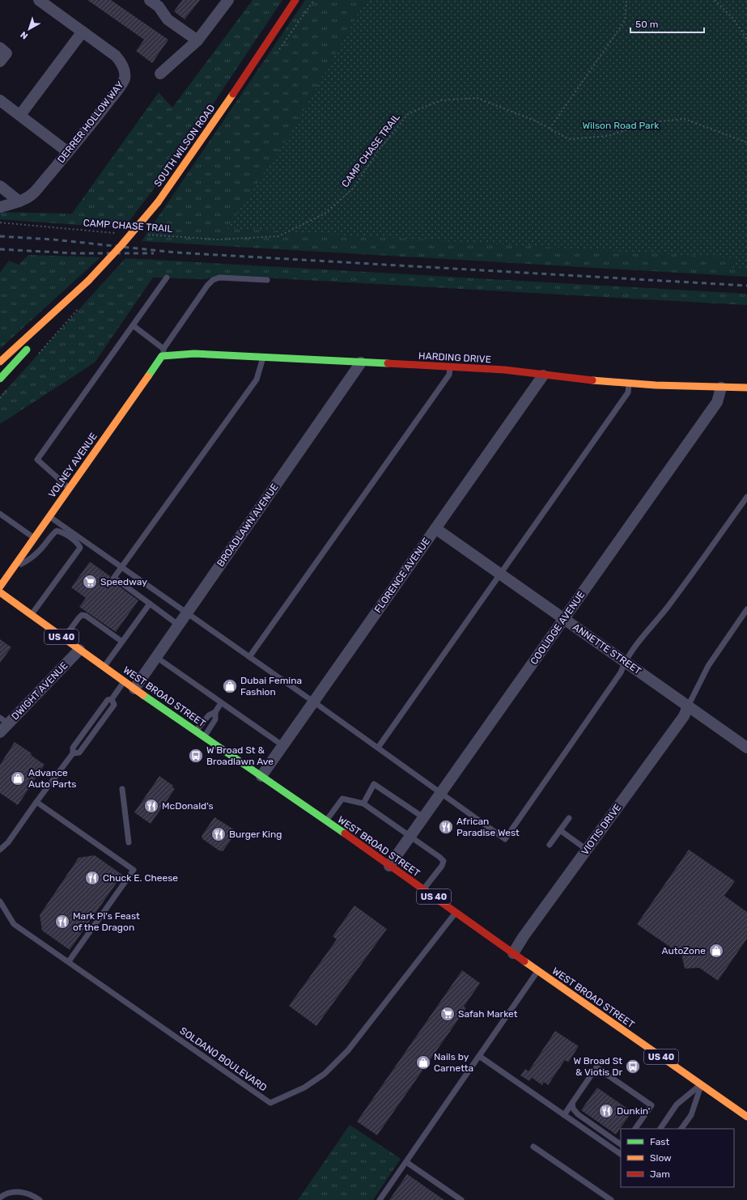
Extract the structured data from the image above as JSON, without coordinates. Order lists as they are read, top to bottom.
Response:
{
  "streets": {
    "main road": [
      "SOUTH WILSON ROAD",
      "HARDING DRIVE",
      "VOLNEY AVENUE",
      "US 40",
      "WEST BROAD STREET"
    ],
    "street": [
      "DERRER HOLLOW WAY",
      "BROADLAWN AVENUE",
      "FLORENCE AVENUE",
      "COOLIDGE AVENUE",
      "ANNETTE STREET",
      "DWIGHT AVENUE",
      "VIOTIS DRIVE"
    ],
    "lane": ["SOLDANO BOULEVARD"],
    "path": ["CAMP CHASE TRAIL"]
  },
  "crossings": [
    ["HARDING DRIVE", "VOLNEY AVENUE"],
    ["HARDING DRIVE", "BROADLAWN AVENUE"],
    ["HARDING DRIVE", "FLORENCE AVENUE"],
    ["HARDING DRIVE", "COOLIDGE AVENUE"],
    ["BROADLAWN AVENUE", "WEST BROAD STREET"],
    ["FLORENCE AVENUE", "ANNETTE STREET"],
    ["FLORENCE AVENUE", "WEST BROAD STREET"],
    ["COOLIDGE AVENUE", "ANNETTE STREET"],
    ["COOLIDGE AVENUE", "WEST BROAD STREET"],
    ["ANNETTE STREET", "VIOTIS DRIVE"],
    ["DWIGHT AVENUE", "WEST BROAD STREET"],
    ["WEST BROAD STREET", "VIOTIS DRIVE"],
    ["WEST BROAD STREET", "SOLDANO BOULEVARD"]
  ],
  "parks": ["Wilson Road Park"],
  "places": {
    "supermarket": ["Speedway", "Safah Market"],
    "shop": [
      "Dubai Femina Fashion",
      "Advance Auto Parts",
      "AutoZone",
      "Nails by Carnetta"
    ],
    "bus stop": ["W Broad St & Broadlawn Ave", "W Broad St & Viotis Dr"],
    "restaurant": [
      "McDonald's",
      "African Paradise West",
      "Burger King",
      "Chuck E. Cheese",
      "Mark Pi's Feast of the Dragon",
      "Dunkin'"
    ]
  },
  "legend": ["Fast", "Slow", "Jam"],
  "scale_bar": "50 m",
  "north": "bottom left"
}
